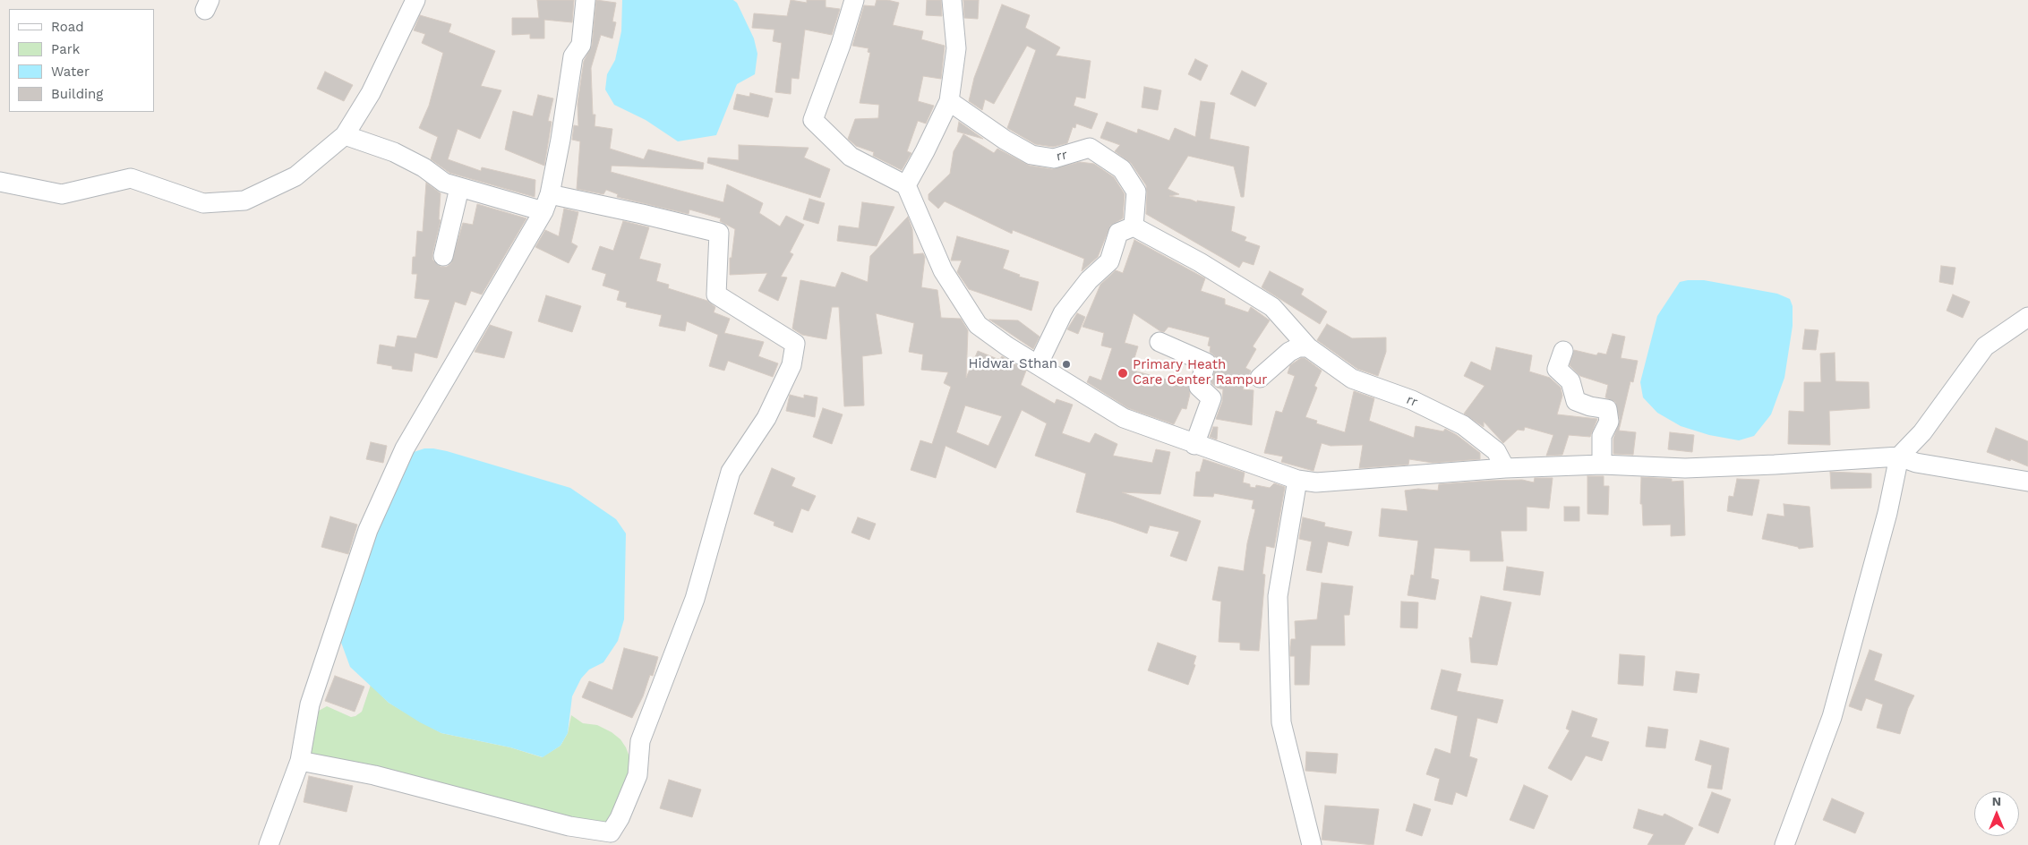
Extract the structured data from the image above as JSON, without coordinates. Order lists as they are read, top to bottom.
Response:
{
  "streets": {
    "street": ["rr"]
  },
  "places": ["Hidwar Sthan", "Primary Heath Care Center Rampur"],
  "legend": [
    "Road",
    "Park",
    "Water",
    "Building"
  ],
  "north": "top"
}
